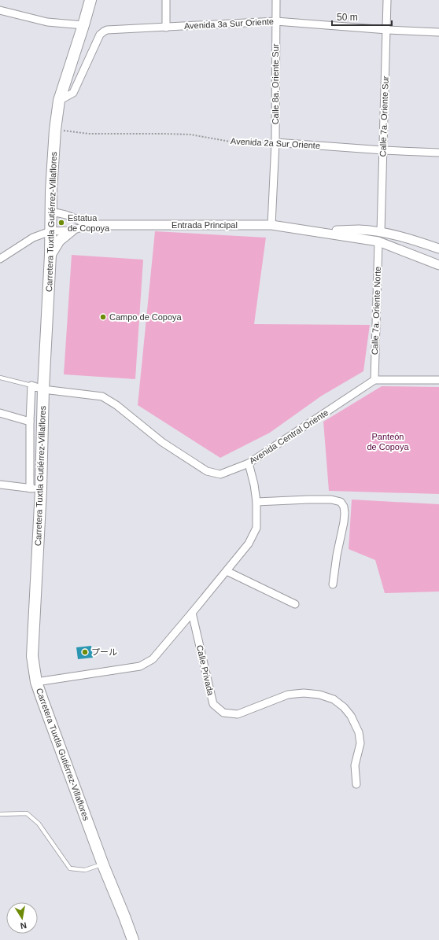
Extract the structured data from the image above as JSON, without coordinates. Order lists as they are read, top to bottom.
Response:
{
  "streets": {
    "main road": ["Carretera Tuxtla Gutiérrez-Villaflores"],
    "street": [
      "Avenida 3a Sur Oriente",
      "Calle 8a. Oriente Sur",
      "Calle 7a. Oriente Sur",
      "Avenida 2a Sur Oriente",
      "Entrada Principal",
      "Calle 7a. Oriente Norte",
      "Avenida Central Oriente",
      "Calle Privada"
    ]
  },
  "crossings": [
    ["Avenida 3a Sur Oriente", "Calle 8a. Oriente Sur"],
    ["Avenida 3a Sur Oriente", "Calle 7a. Oriente Sur"],
    ["Avenida 3a Sur Oriente", "Carretera Tuxtla Gutiérrez-Villaflores"],
    ["Calle 8a. Oriente Sur", "Avenida 2a Sur Oriente"],
    ["Calle 8a. Oriente Sur", "Entrada Principal"],
    ["Calle 7a. Oriente Sur", "Avenida 2a Sur Oriente"],
    ["Avenida 2a Sur Oriente", "Carretera Tuxtla Gutiérrez-Villaflores"],
    ["Carretera Tuxtla Gutiérrez-Villaflores", "Avenida Central Oriente"],
    ["Calle 7a. Oriente Norte", "Avenida Central Oriente"]
  ],
  "parks": ["Panteón de Copoya"],
  "places": ["Estatua de Copoya", "Campo de Copoya", "プール"],
  "scale_bar": "50 m",
  "north": "bottom"
}
